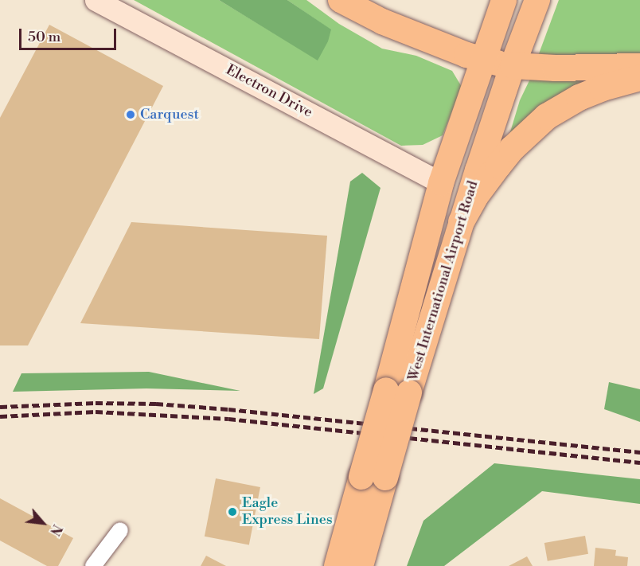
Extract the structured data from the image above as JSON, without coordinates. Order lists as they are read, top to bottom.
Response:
{
  "streets": {
    "main road": ["West International Airport Road"],
    "street": ["Electron Drive"]
  },
  "crossings": [
    ["Electron Drive", "West International Airport Road"]
  ],
  "places": ["Carquest", "Eagle Express Lines"],
  "scale_bar": "50 m",
  "north": "bottom right"
}
